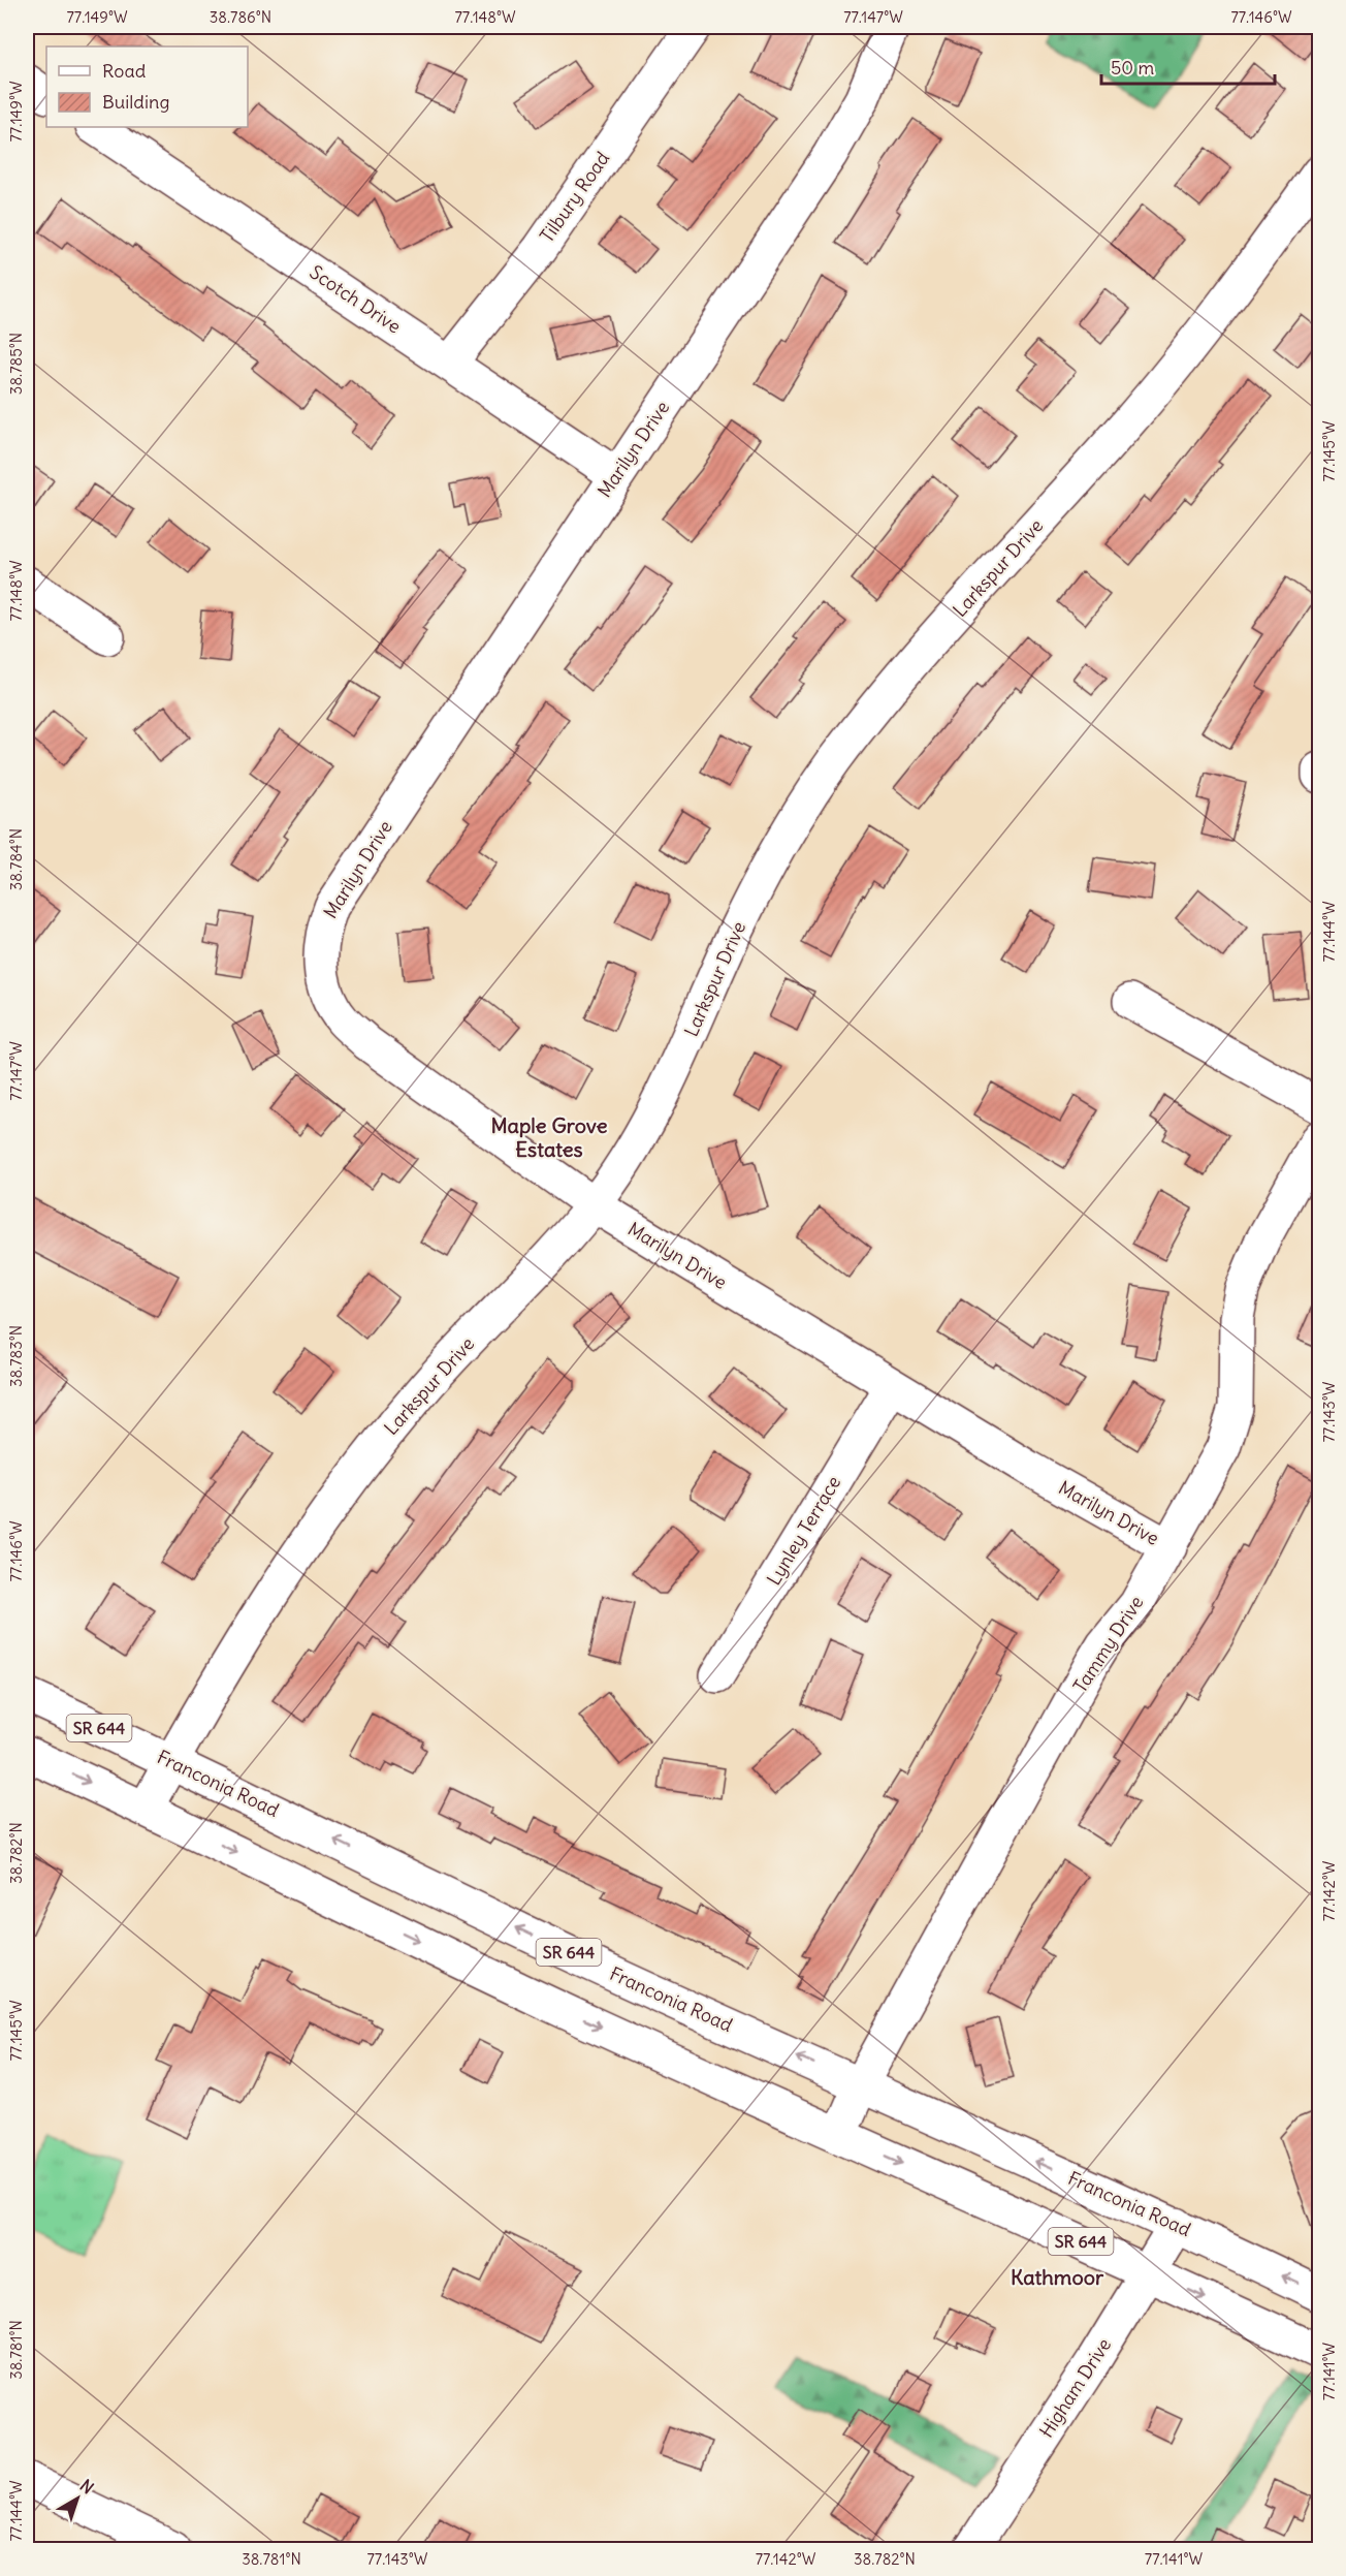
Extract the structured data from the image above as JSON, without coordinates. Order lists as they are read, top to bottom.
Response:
{
  "streets": {
    "street": [
      "Tilbury Road",
      "Scotch Drive",
      "Marilyn Drive",
      "Larkspur Drive",
      "Lynley Terrace",
      "Tammy Drive",
      "SR 644",
      "Franconia Road",
      "Higham Drive"
    ]
  },
  "crossings": [
    ["Tilbury Road", "Scotch Drive"],
    ["Scotch Drive", "Marilyn Drive"],
    ["Marilyn Drive", "Larkspur Drive"],
    ["Marilyn Drive", "Lynley Terrace"],
    ["Marilyn Drive", "Tammy Drive"],
    ["Larkspur Drive", "SR 644"],
    ["Larkspur Drive", "Franconia Road"],
    ["Tammy Drive", "SR 644"],
    ["Tammy Drive", "Franconia Road"],
    ["SR 644", "Higham Drive"],
    ["Franconia Road", "Higham Drive"]
  ],
  "districts": ["Maple Grove Estates", "Kathmoor"],
  "legend": ["Road", "Building"],
  "scale_bar": "50 m",
  "north": "top right",
  "coordinates": [
    "77.149°W",
    "38.786°N",
    "77.148°W",
    "77.147°W",
    "77.146°W",
    "38.785°N",
    "77.145°W",
    "38.784°N",
    "77.144°W",
    "38.783°N",
    "77.143°W",
    "38.782°N",
    "77.142°W",
    "38.781°N",
    "77.141°W"
  ]
}
